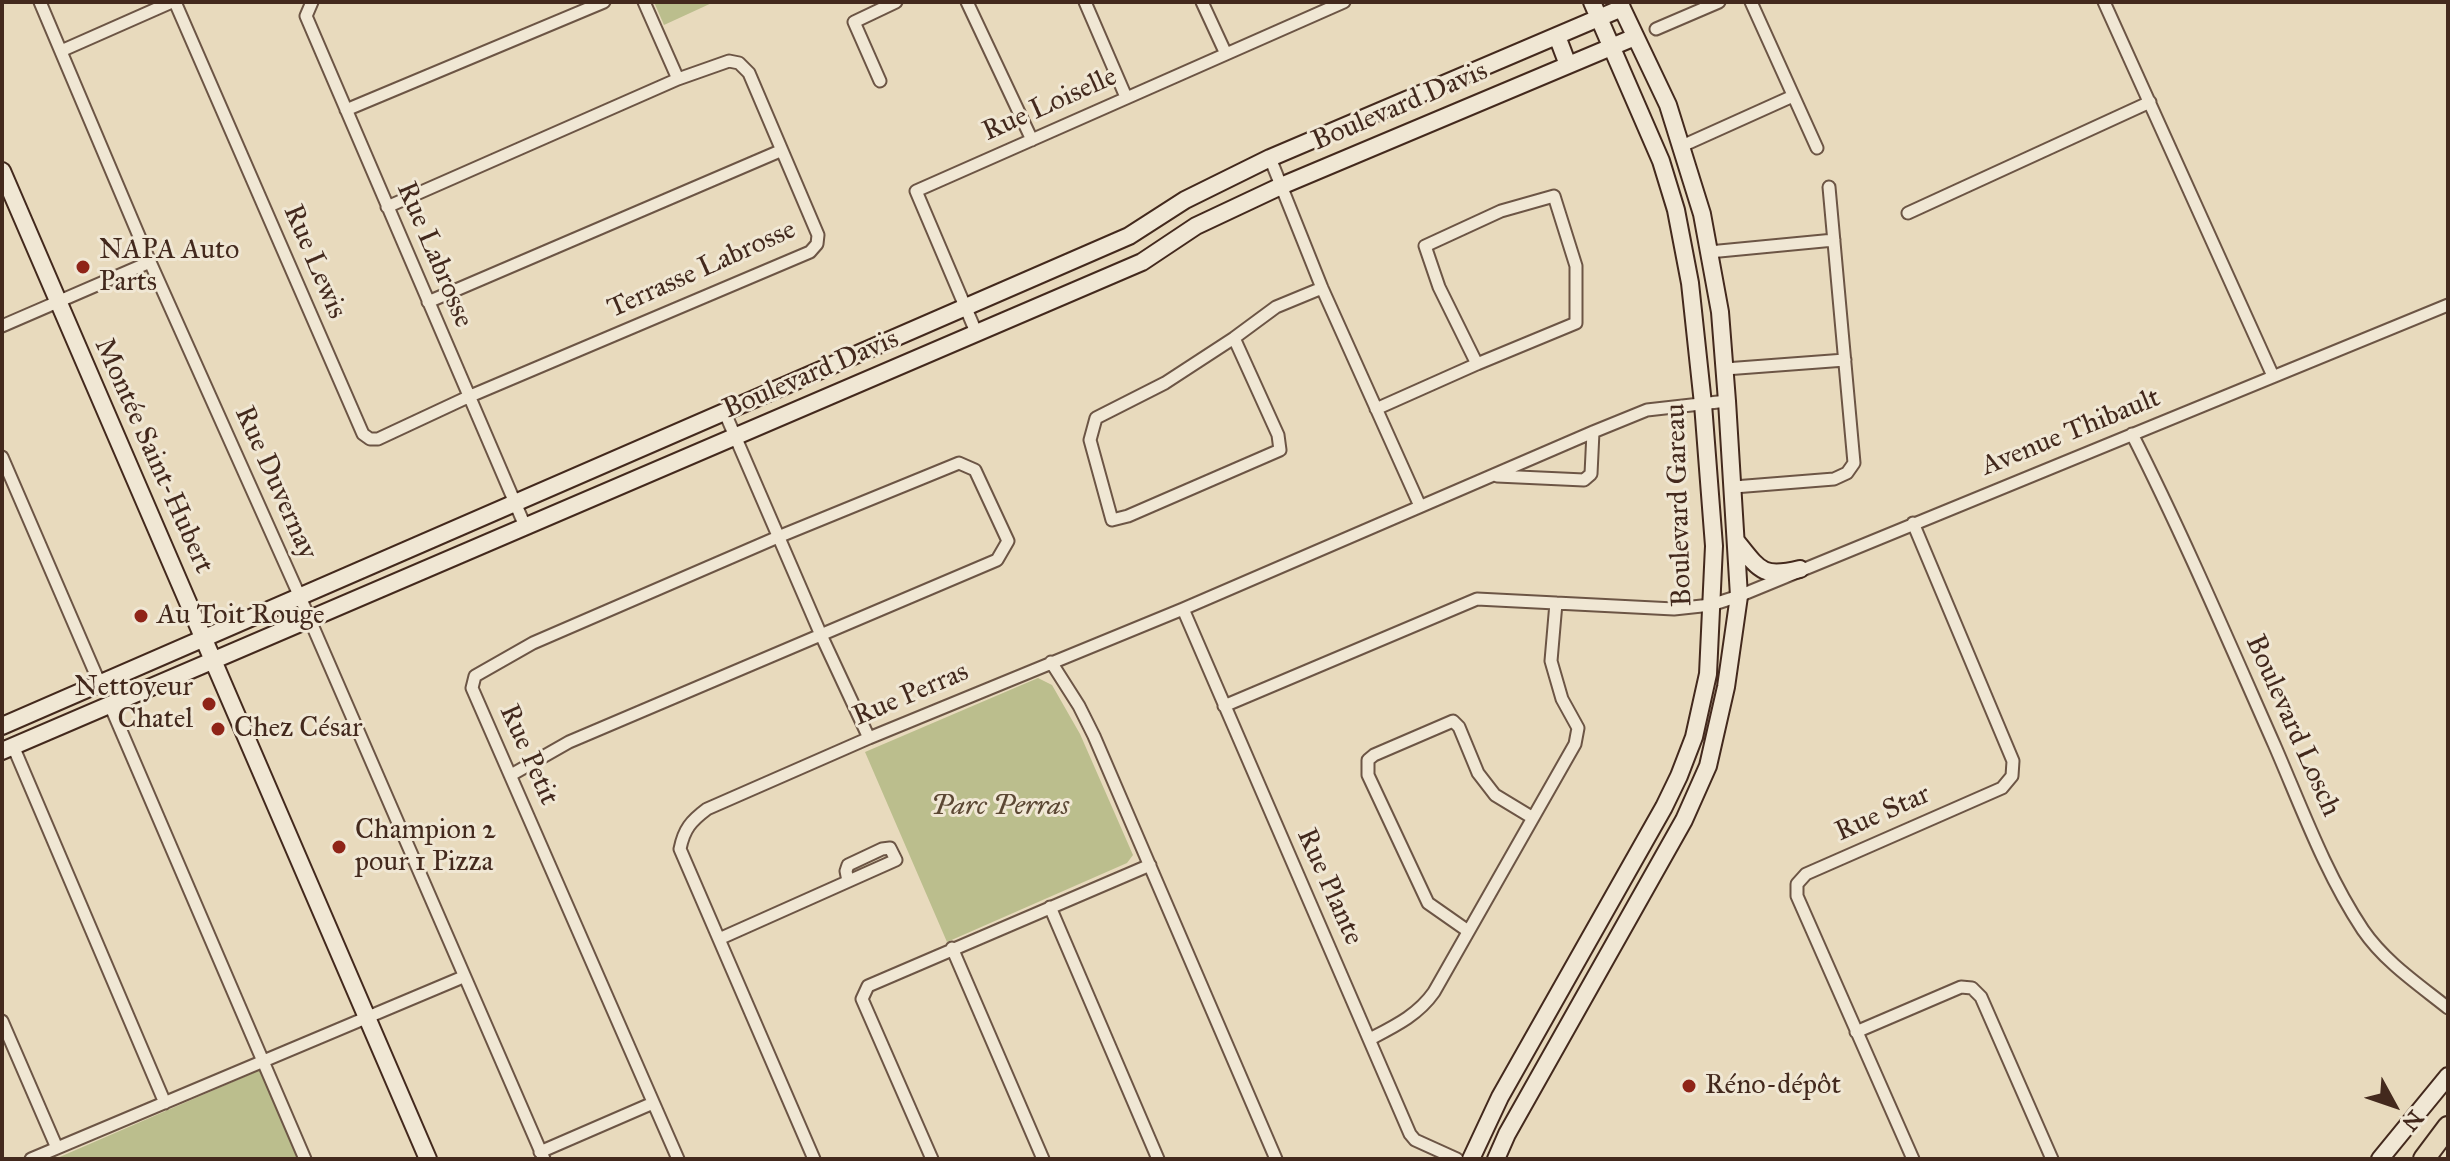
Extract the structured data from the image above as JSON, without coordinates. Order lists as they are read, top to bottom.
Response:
{
  "streets": {
    "street": [
      "Rue Loiselle",
      "Boulevard Davis",
      "Rue Labrosse",
      "Rue Lewis",
      "Terrasse Labrosse",
      "Avenue Thibault",
      "Montée Saint-Hubert",
      "Rue Duvernay",
      "Boulevard Gareau",
      "Rue Perras",
      "Boulevard Losch",
      "Rue Petit",
      "Rue Star",
      "Rue Plante"
    ]
  },
  "crossings": [
    ["Rue Loiselle", "Boulevard Davis"],
    ["Boulevard Davis", "Rue Labrosse"],
    ["Boulevard Davis", "Montée Saint-Hubert"],
    ["Boulevard Davis", "Rue Duvernay"],
    ["Boulevard Davis", "Boulevard Gareau"],
    ["Rue Labrosse", "Rue Lewis"],
    ["Rue Labrosse", "Terrasse Labrosse"],
    ["Rue Lewis", "Terrasse Labrosse"],
    ["Avenue Thibault", "Boulevard Gareau"],
    ["Avenue Thibault", "Boulevard Losch"],
    ["Avenue Thibault", "Rue Star"],
    ["Avenue Thibault", "Rue Plante"],
    ["Boulevard Gareau", "Rue Perras"],
    ["Rue Perras", "Rue Plante"]
  ],
  "parks": ["Parc Perras"],
  "places": [
    "NAPA Auto Parts",
    "Au Toit Rouge",
    "Nettoyeur Chatel",
    "Chez César",
    "Champion 2 pour 1 Pizza",
    "Réno-dépôt"
  ],
  "north": "bottom right"
}
